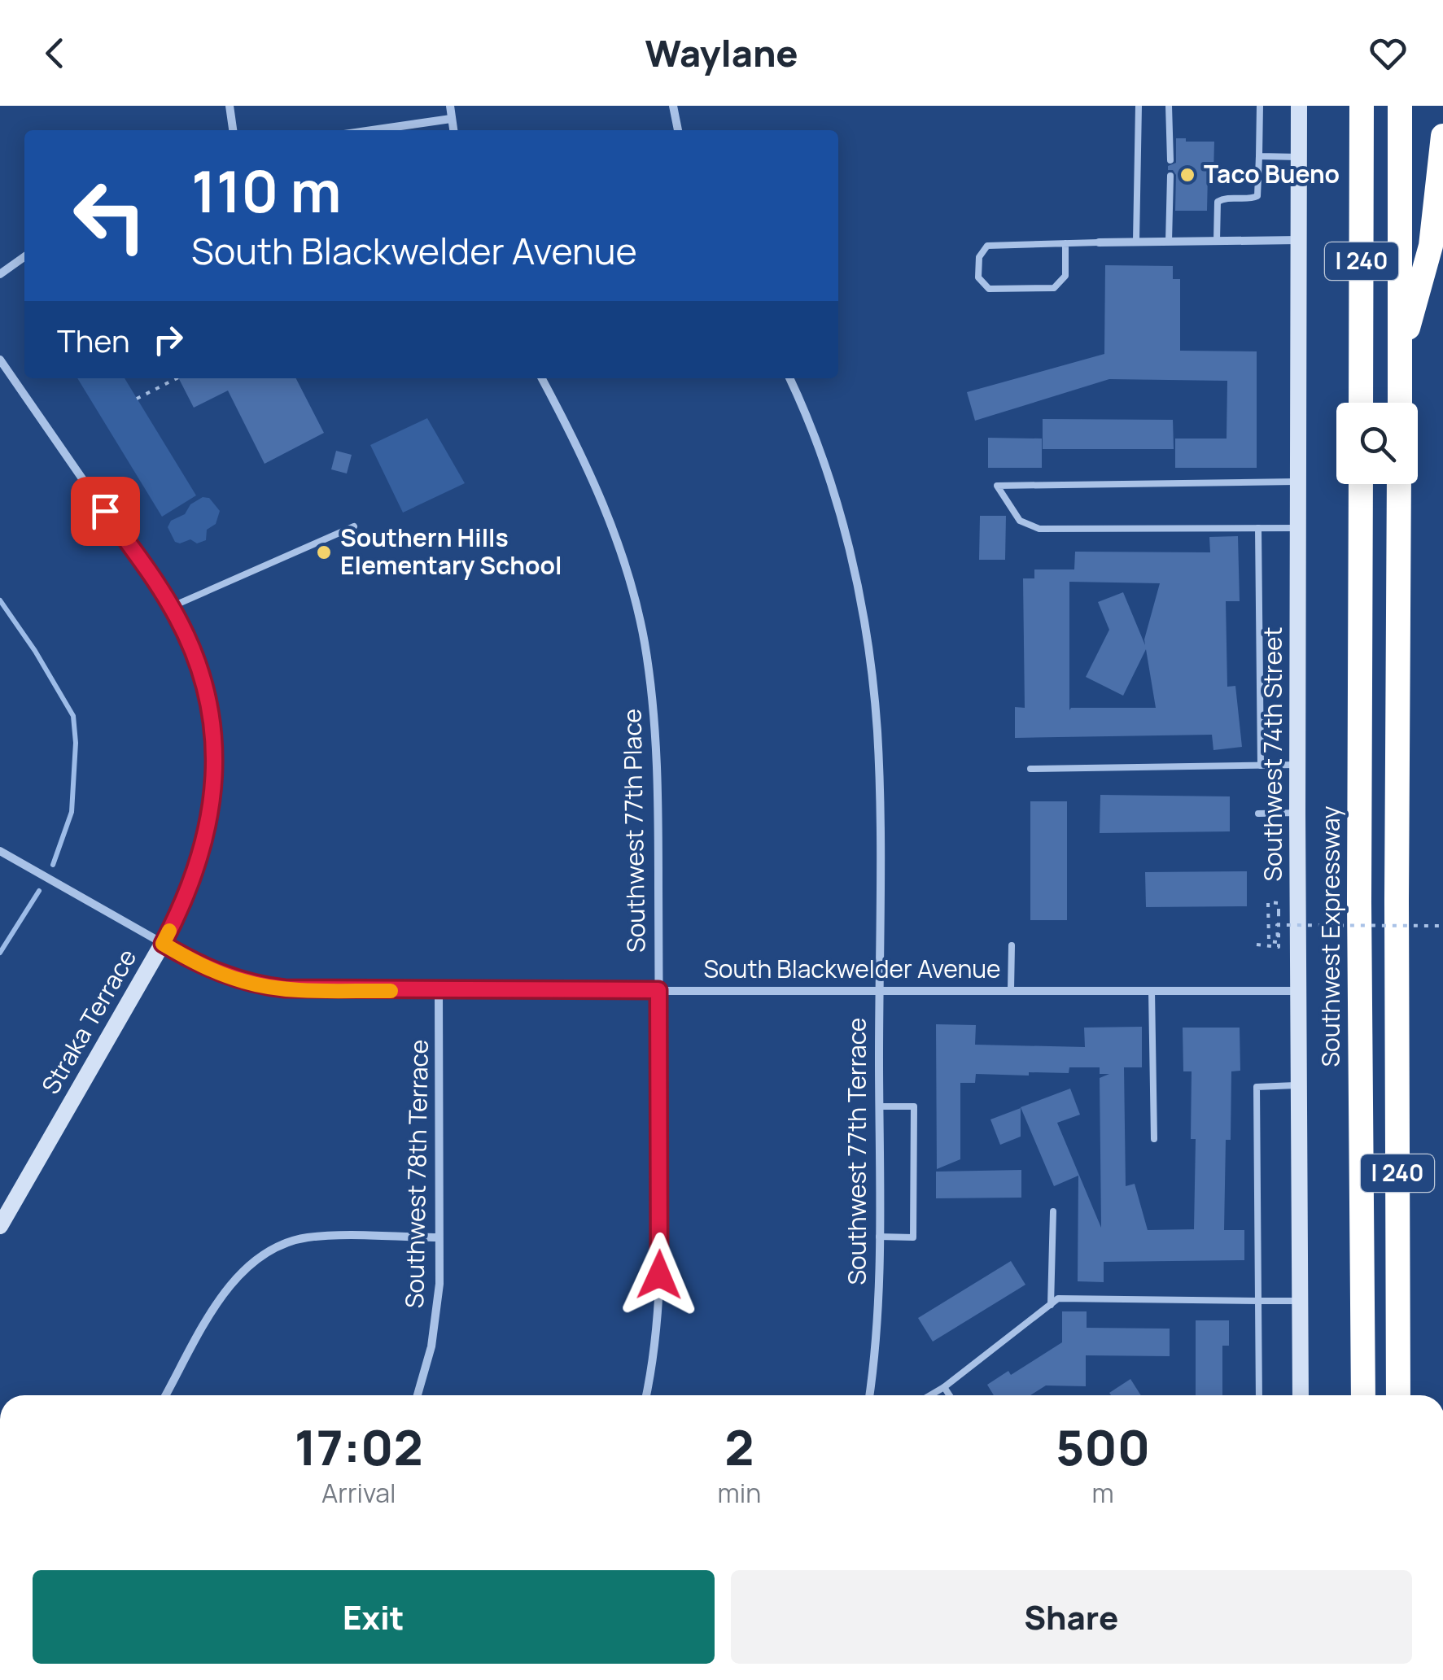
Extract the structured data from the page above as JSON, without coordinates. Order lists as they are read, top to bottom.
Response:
{
  "streets": {
    "highway": ["I 240", "Southwest Expressway"],
    "main road": ["Southwest 74th Street", "Straka Terrace"],
    "street": [
      "Southwest 77th Place",
      "South Blackwelder Avenue",
      "Southwest 77th Terrace",
      "Southwest 78th Terrace"
    ]
  },
  "crossings": [
    ["Southwest 74th Street", "South Blackwelder Avenue"],
    ["Southwest 77th Place", "South Blackwelder Avenue"],
    ["South Blackwelder Avenue", "Straka Terrace"],
    ["South Blackwelder Avenue", "Southwest 77th Terrace"],
    ["South Blackwelder Avenue", "Southwest 78th Terrace"]
  ],
  "places": ["Taco Bueno", "Southern Hills Elementary School"],
  "page": {
    "header": "Waylane",
    "turn": ["110 m", "South Blackwelder Avenue"],
    "then": "Then",
    "eta": [
      "17:02",
      "Arrival",
      "2",
      "min",
      "500",
      "m"
    ],
    "buttons": ["Exit", "Share"]
  }
}
